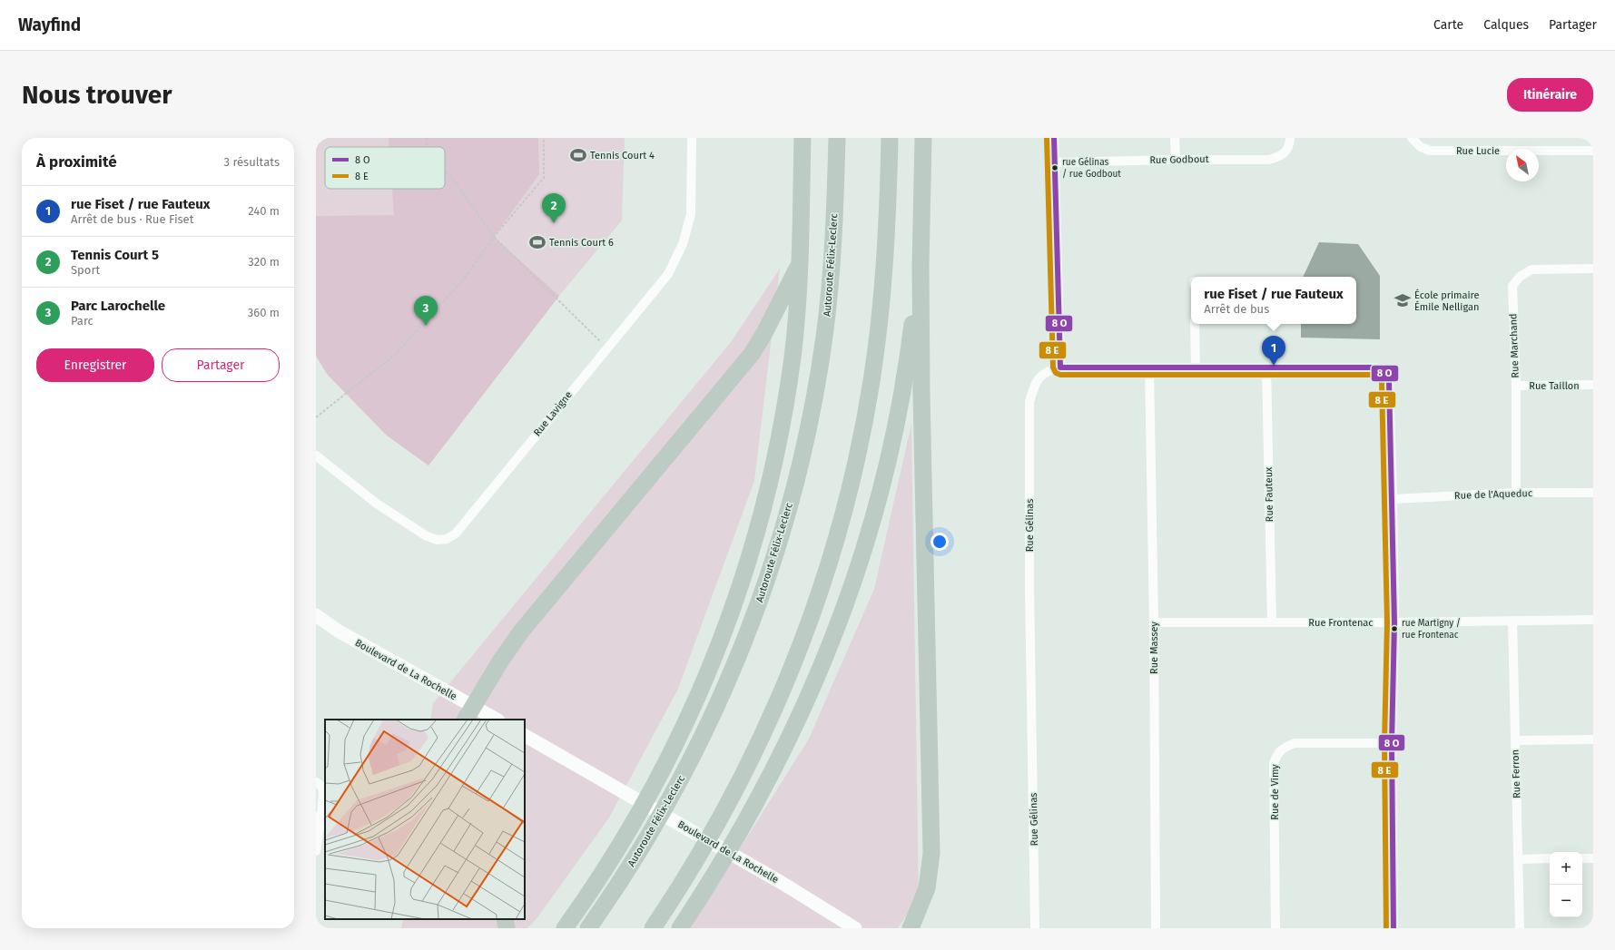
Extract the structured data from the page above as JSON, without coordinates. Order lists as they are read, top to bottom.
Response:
{
  "streets": {
    "highway": ["Autoroute Félix-Leclerc"],
    "street": [
      "Rue Lucie",
      "Rue Godbout",
      "Rue Marchand",
      "Rue Taillon",
      "Rue Lavigne",
      "Rue Fauteux",
      "Rue de l'Aqueduc",
      "Rue Gélinas",
      "Rue Frontenac",
      "Rue Massey",
      "Boulevard de La Rochelle",
      "Rue Ferron",
      "Rue de Vimy"
    ]
  },
  "crossings": [
    ["Rue Marchand", "Rue Taillon"],
    ["Rue Marchand", "Rue de l'Aqueduc"],
    ["Rue Fauteux", "Rue Frontenac"],
    ["Rue Frontenac", "Rue Massey"],
    ["Rue Frontenac", "Rue Ferron"]
  ],
  "places": {
    "sports": ["Tennis Court 4", "Tennis Court 6"],
    "other": ["rue Gélinas / rue Godbout", "rue Martigny / rue Frontenac"],
    "school or university": ["École primaire Émile Nelligan"]
  },
  "legend": ["8 O", "8 E"],
  "north": "top left",
  "page": {
    "header": "Wayfind",
    "nav": ["Carte", "Calques", "Partager"],
    "buttons": [
      "Itinéraire",
      ["Enregistrer", "Partager"]
    ],
    "title": "Nous trouver",
    "heading": ["À proximité", "3 résultats"],
    "list": [
      {
        "mark": "1",
        "name": "rue Fiset / rue Fauteux",
        "note": "Arrêt de bus · Rue Fiset",
        "value": "240 m"
      },
      {
        "mark": "2",
        "name": "Tennis Court 5",
        "note": "Sport",
        "value": "320 m"
      },
      {
        "mark": "3",
        "name": "Parc Larochelle",
        "note": "Parc",
        "value": "360 m"
      }
    ],
    "pins": ["2", "3", "1"],
    "popup": ["rue Fiset / rue Fauteux", "Arrêt de bus"],
    "map_buttons": ["+", "−"]
  }
}
